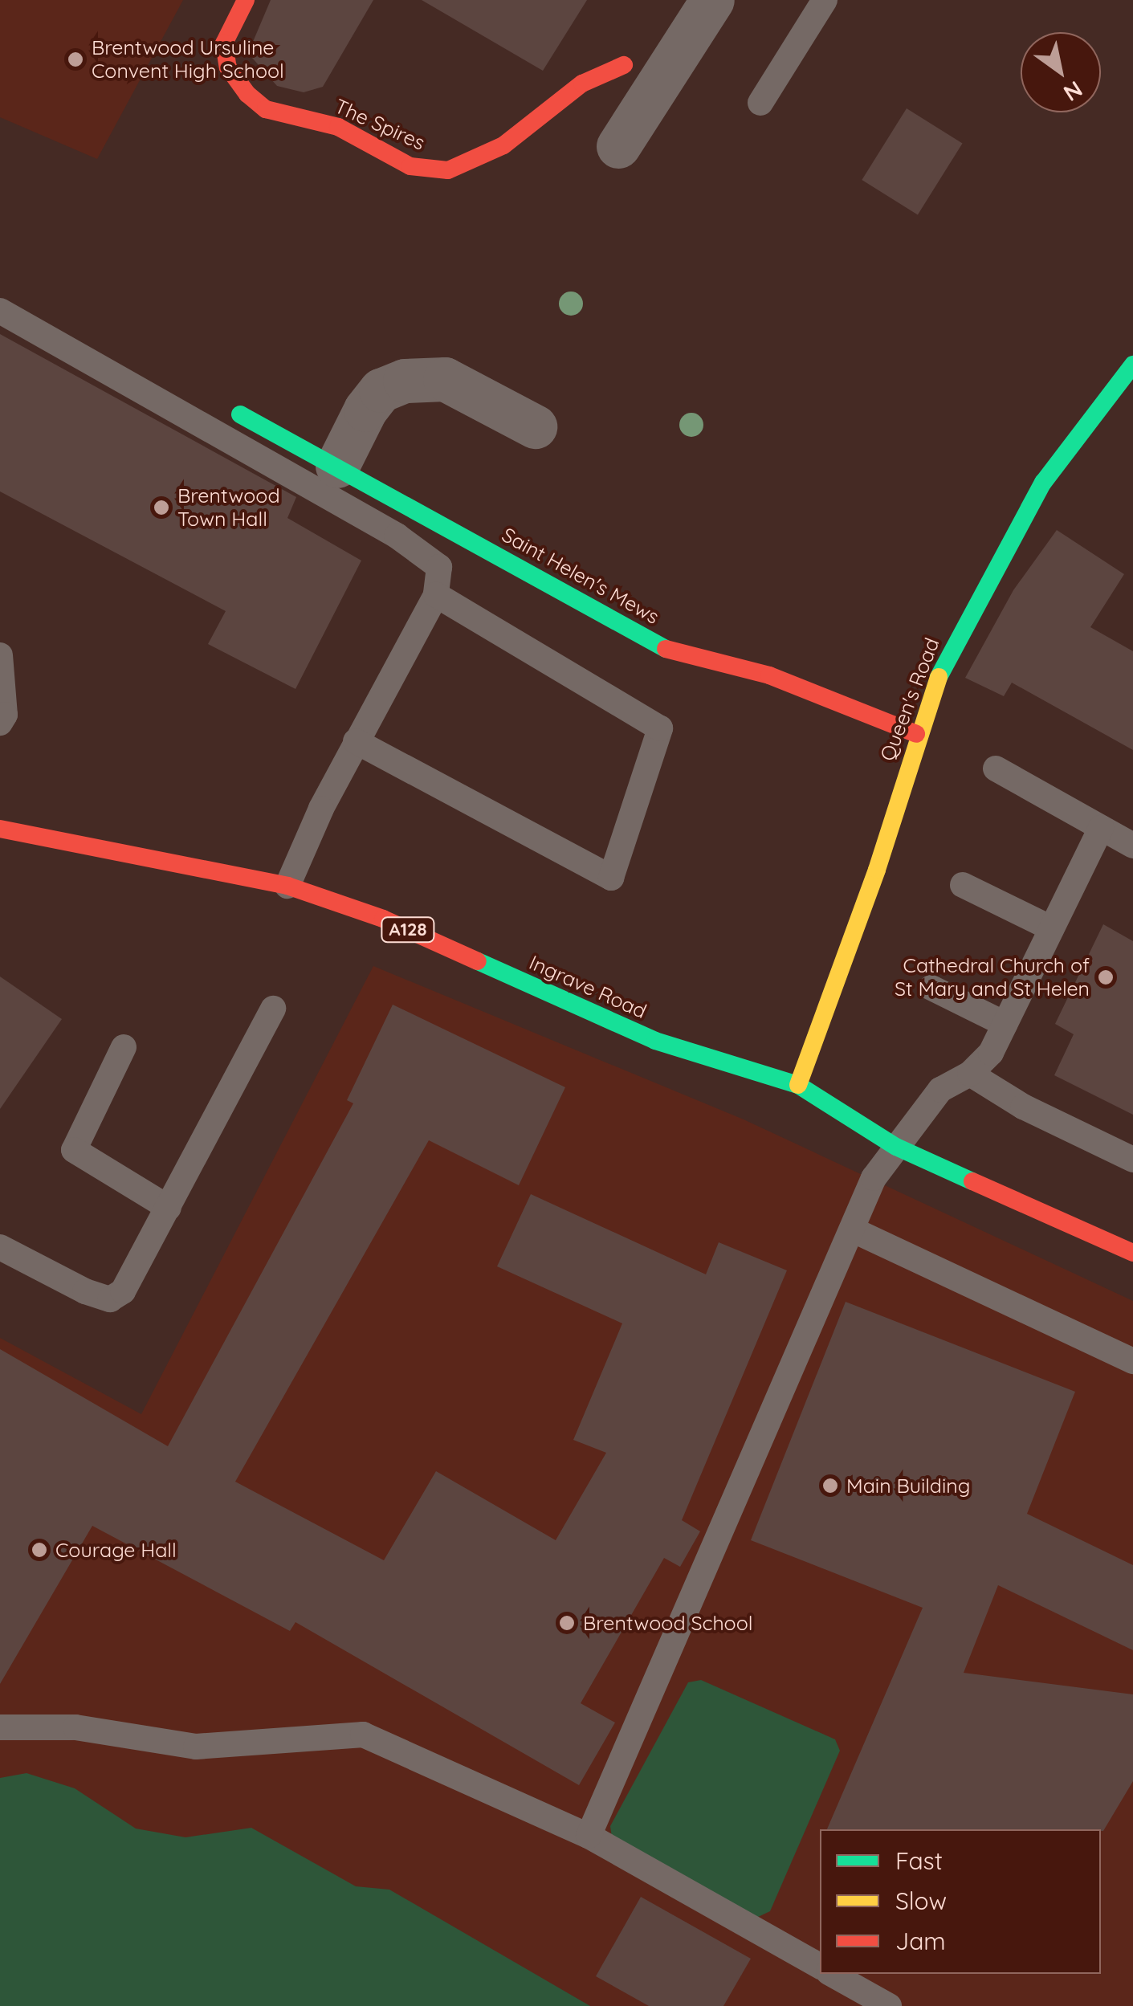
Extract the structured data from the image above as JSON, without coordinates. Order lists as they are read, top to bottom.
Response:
{
  "streets": {
    "main road": [
      "The Spires",
      "Saint Helen's Mews",
      "Queen's Road",
      "A128",
      "Ingrave Road"
    ]
  },
  "crossings": [
    ["Saint Helen's Mews", "Queen's Road"],
    ["Queen's Road", "Ingrave Road"]
  ],
  "places": [
    "Brentwood Ursuline Convent High School",
    "Brentwood Town Hall",
    "Cathedral Church of St Mary and St Helen",
    "Main Building",
    "Courage Hall",
    "Brentwood School"
  ],
  "legend": ["Fast", "Slow", "Jam"],
  "north": "bottom right"
}
